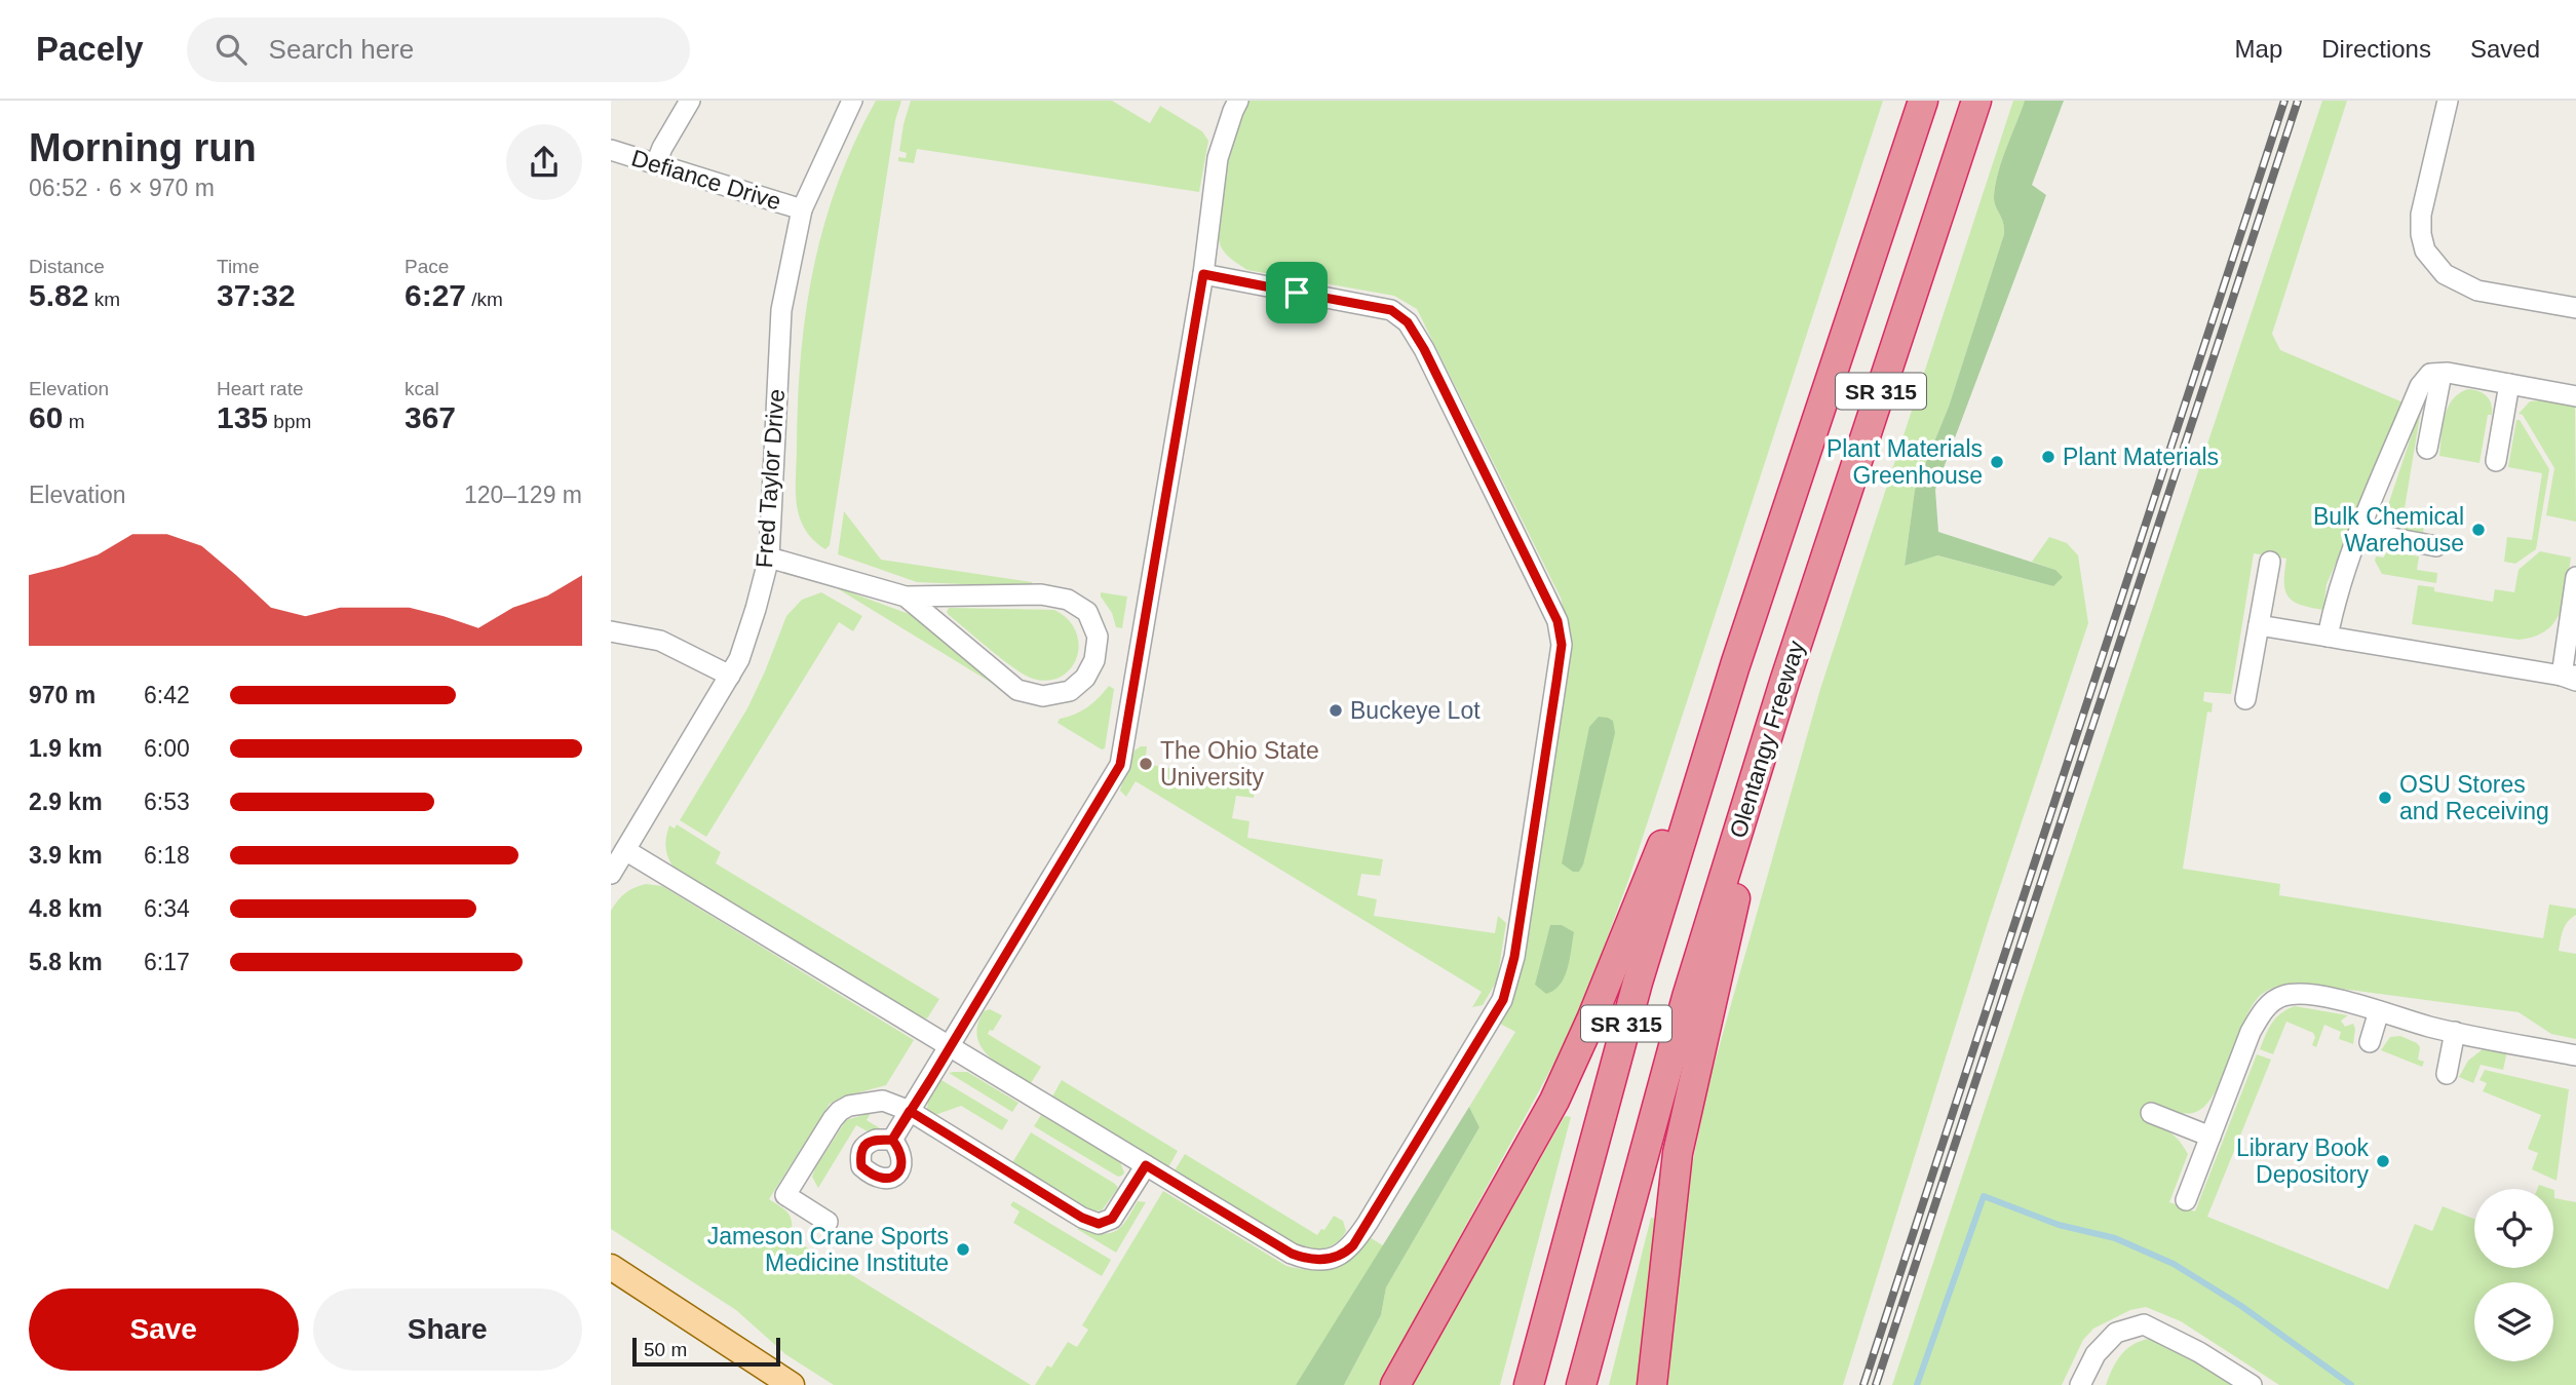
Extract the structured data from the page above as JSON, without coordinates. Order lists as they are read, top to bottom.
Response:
{
  "streets": {
    "highway": ["SR 315", "Olentangy Freeway"],
    "street": ["Defiance Drive", "Fred Taylor Drive"]
  },
  "crossings": [
    ["Defiance Drive", "Fred Taylor Drive"]
  ],
  "places": [
    "Plant Materials",
    "Plant Materials Greenhouse",
    "Bulk Chemical Warehouse",
    "Buckeye Lot",
    "The Ohio State University",
    "OSU Stores and Receiving",
    "Library Book Depository",
    "Jameson Crane Sports Medicine Institute"
  ],
  "scale_bar": "50 m",
  "page": {
    "header": "Pacely",
    "search": "Search here",
    "nav": ["Map", "Directions", "Saved"],
    "heading": ["Morning run", "06:52 · 6 × 970 m"],
    "stats": [
      ["Distance", "5.82 km"],
      ["Time", "37:32"],
      ["Pace", "6:27 /km"],
      ["Elevation", "60 m"],
      ["Heart rate", "135 bpm"],
      ["kcal", "367"]
    ],
    "chart": ["Elevation", "120–129 m"],
    "list": [
      {
        "name": "970 m",
        "note": "6:42"
      },
      {
        "name": "1.9 km",
        "note": "6:00"
      },
      {
        "name": "2.9 km",
        "note": "6:53"
      },
      {
        "name": "3.9 km",
        "note": "6:18"
      },
      {
        "name": "4.8 km",
        "note": "6:34"
      },
      {
        "name": "5.8 km",
        "note": "6:17"
      }
    ],
    "buttons": ["Save", "Share"],
    "scale": "50 m"
  }
}
